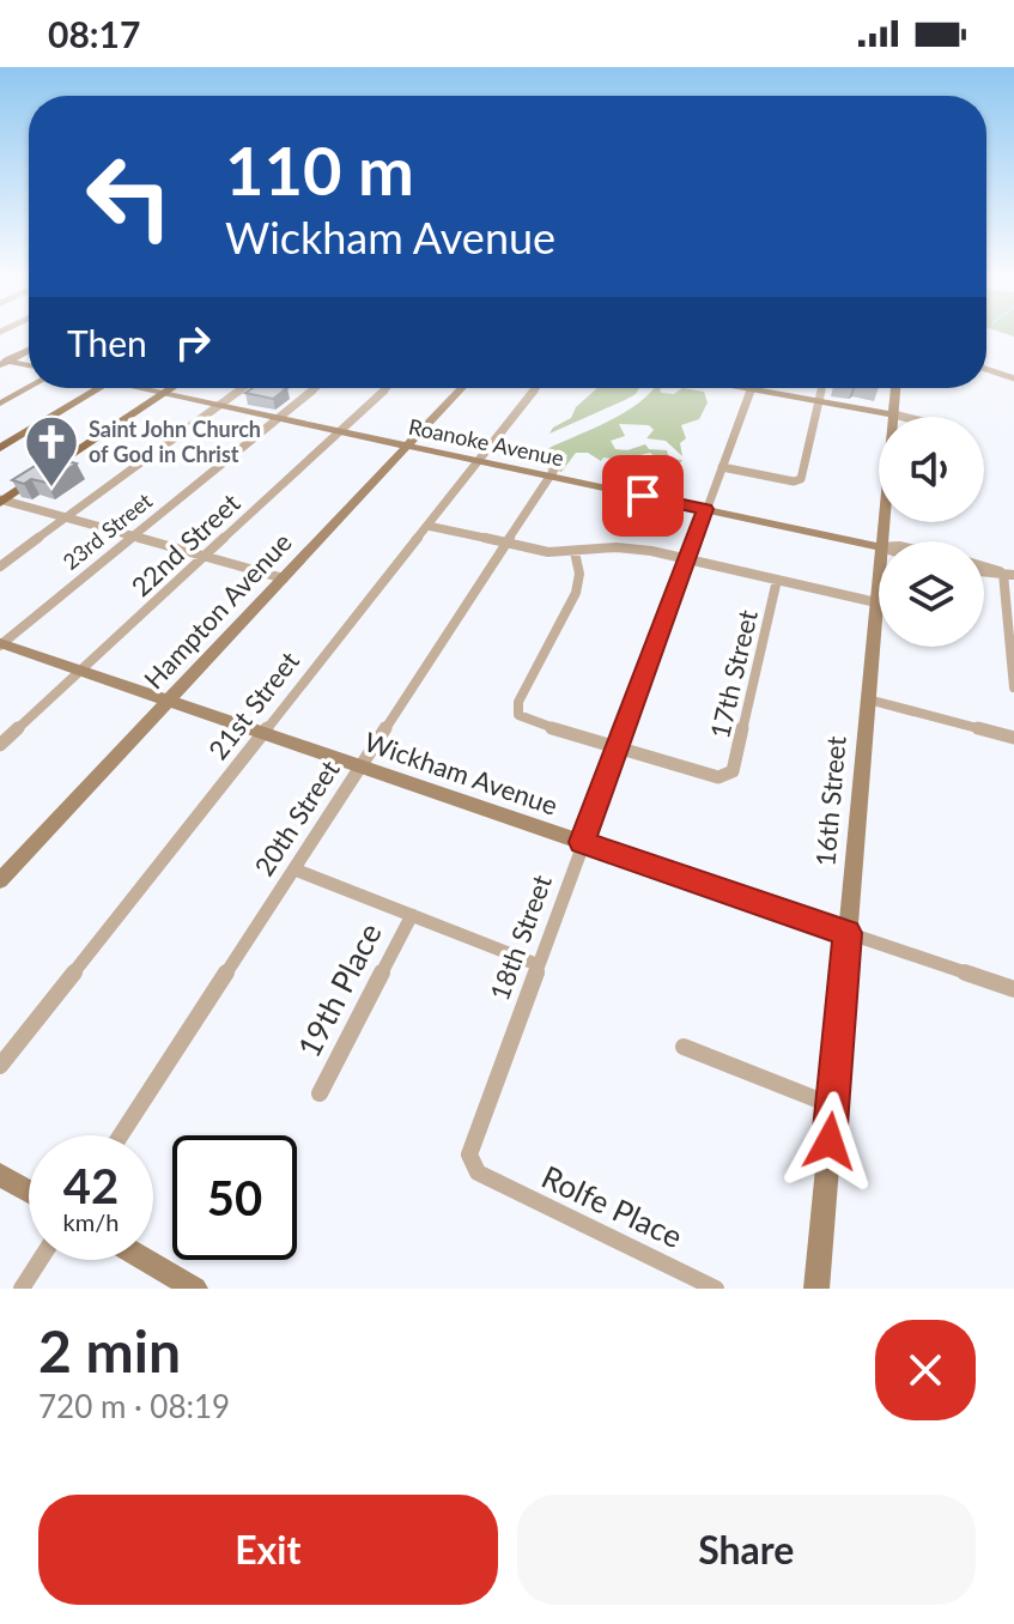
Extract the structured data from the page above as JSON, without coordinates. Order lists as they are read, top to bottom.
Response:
{
  "streets": {
    "street": [
      "Roanoke Avenue",
      "23rd Street",
      "22nd Street",
      "Hampton Avenue",
      "17th Street",
      "21st Street",
      "Wickham Avenue",
      "16th Street",
      "20th Street",
      "18th Street",
      "19th Place",
      "Rolfe Place"
    ]
  },
  "crossings": [
    ["Roanoke Avenue", "23rd Street"],
    ["Roanoke Avenue", "22nd Street"],
    ["Roanoke Avenue", "Hampton Avenue"],
    ["Roanoke Avenue", "21st Street"],
    ["Roanoke Avenue", "20th Street"],
    ["Roanoke Avenue", "18th Street"],
    ["23rd Street", "Wickham Avenue"],
    ["22nd Street", "Wickham Avenue"],
    ["Hampton Avenue", "Wickham Avenue"],
    ["17th Street", "18th Street"],
    ["21st Street", "Wickham Avenue"],
    ["Wickham Avenue", "16th Street"],
    ["Wickham Avenue", "20th Street"],
    ["Wickham Avenue", "18th Street"],
    ["18th Street", "Rolfe Place"]
  ],
  "places": {
    "church": ["Saint John Church of God in Christ"]
  },
  "page": {
    "status": "08:17",
    "turn": ["110 m", "Wickham Avenue"],
    "then": "Then",
    "speed": "42 km/h",
    "limit": "50",
    "heading": ["2 min", "720 m · 08:19"],
    "buttons": ["Exit", "Share"]
  }
}
